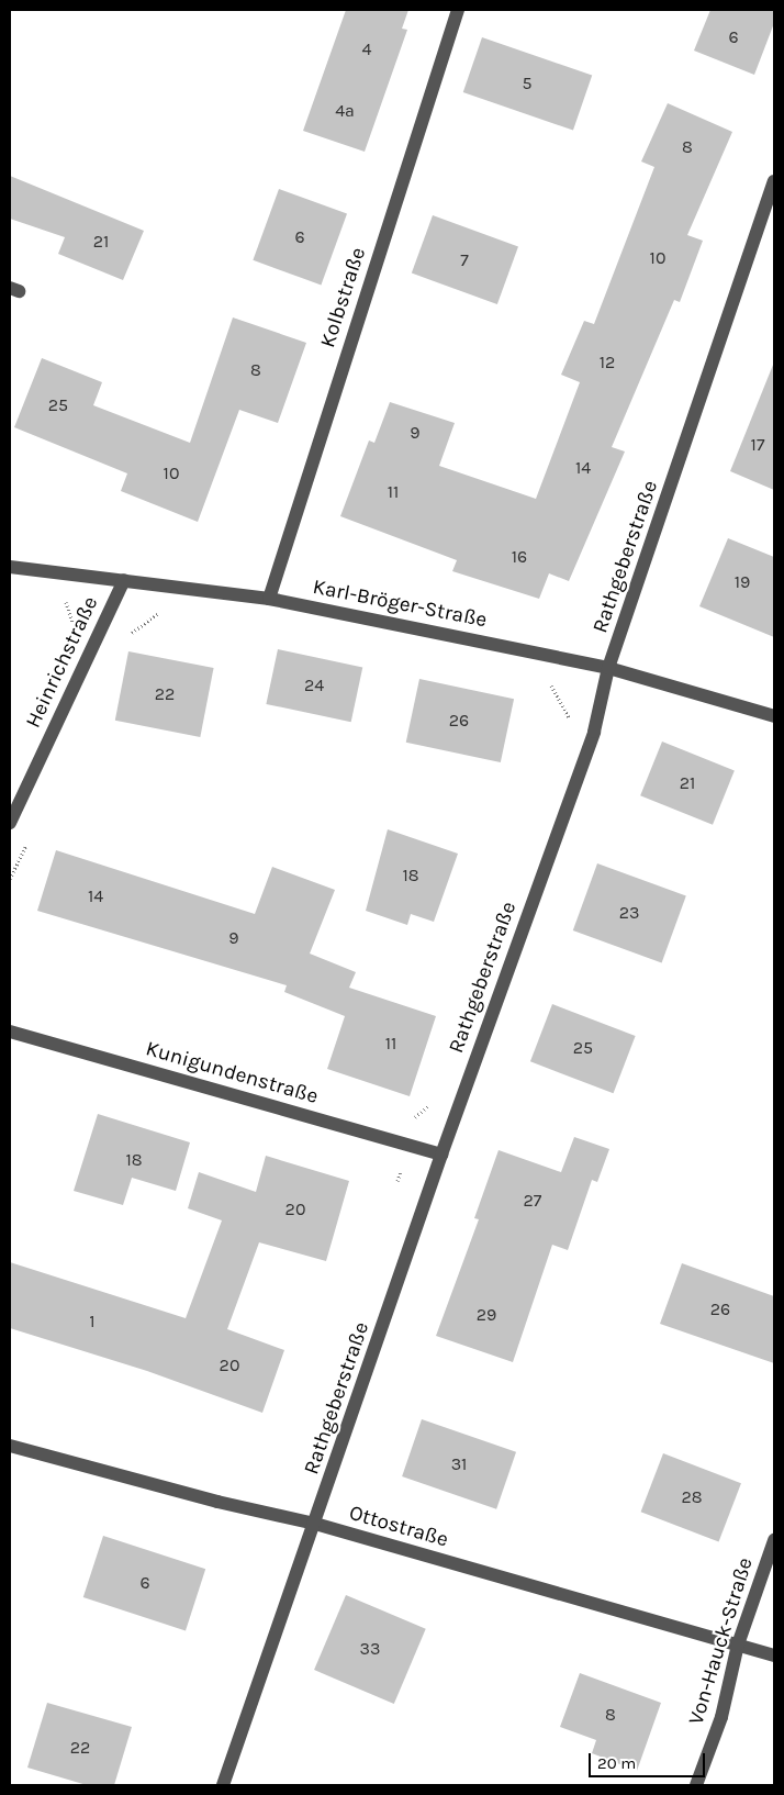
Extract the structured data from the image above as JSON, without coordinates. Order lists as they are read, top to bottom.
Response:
{
  "streets": {
    "street": [
      "Kolbstraße",
      "Rathgeberstraße",
      "Karl-Bröger-Straße",
      "Heinrichstraße",
      "Kunigundenstraße",
      "Ottostraße",
      "Von-Hauck-Straße"
    ]
  },
  "crossings": [
    ["Kolbstraße", "Karl-Bröger-Straße"],
    ["Rathgeberstraße", "Karl-Bröger-Straße"],
    ["Rathgeberstraße", "Kunigundenstraße"],
    ["Rathgeberstraße", "Ottostraße"],
    ["Karl-Bröger-Straße", "Heinrichstraße"],
    ["Ottostraße", "Von-Hauck-Straße"]
  ],
  "house_numbers": [
    "6",
    "4",
    "5",
    "4a",
    "8",
    "6",
    "21",
    "10",
    "7",
    "12",
    "8",
    "25",
    "9",
    "17",
    "14",
    "10",
    "11",
    "16",
    "19",
    "24",
    "22",
    "26",
    "21",
    "18",
    "14",
    "23",
    "9",
    "11",
    "25",
    "18",
    "27",
    "20",
    "26",
    "29",
    "1",
    "20",
    "31",
    "28",
    "6",
    "33",
    "8",
    "22"
  ],
  "scale_bar": "20 m"
}
